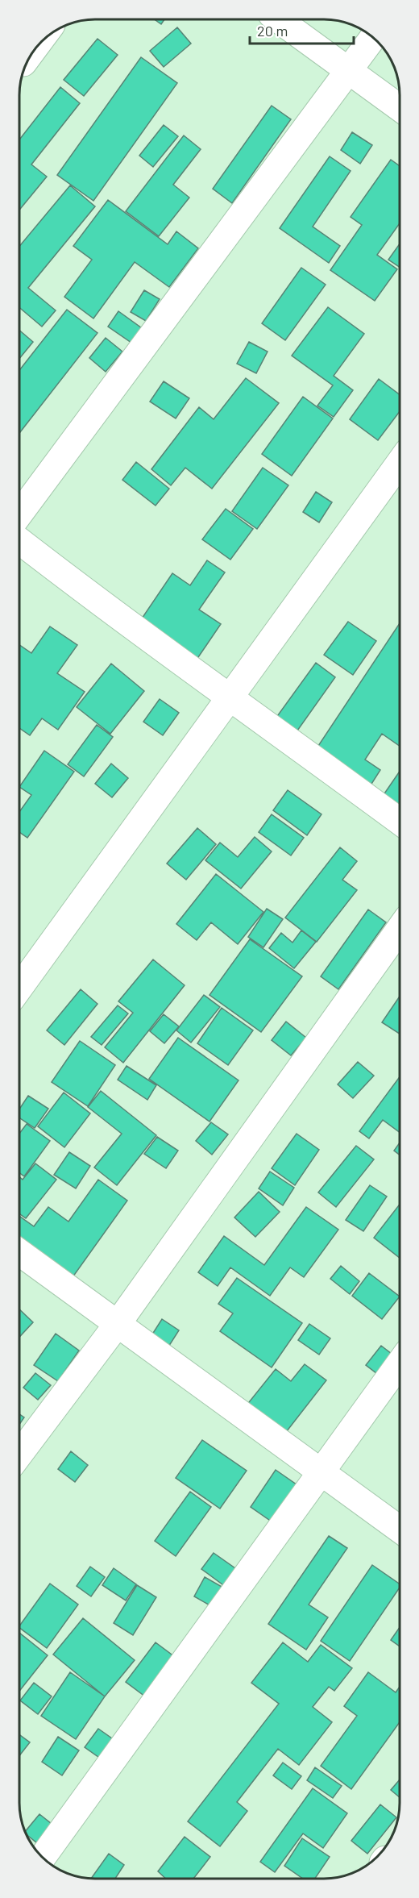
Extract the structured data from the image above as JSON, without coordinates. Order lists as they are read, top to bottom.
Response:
{
  "scale_bar": "20 m"
}
